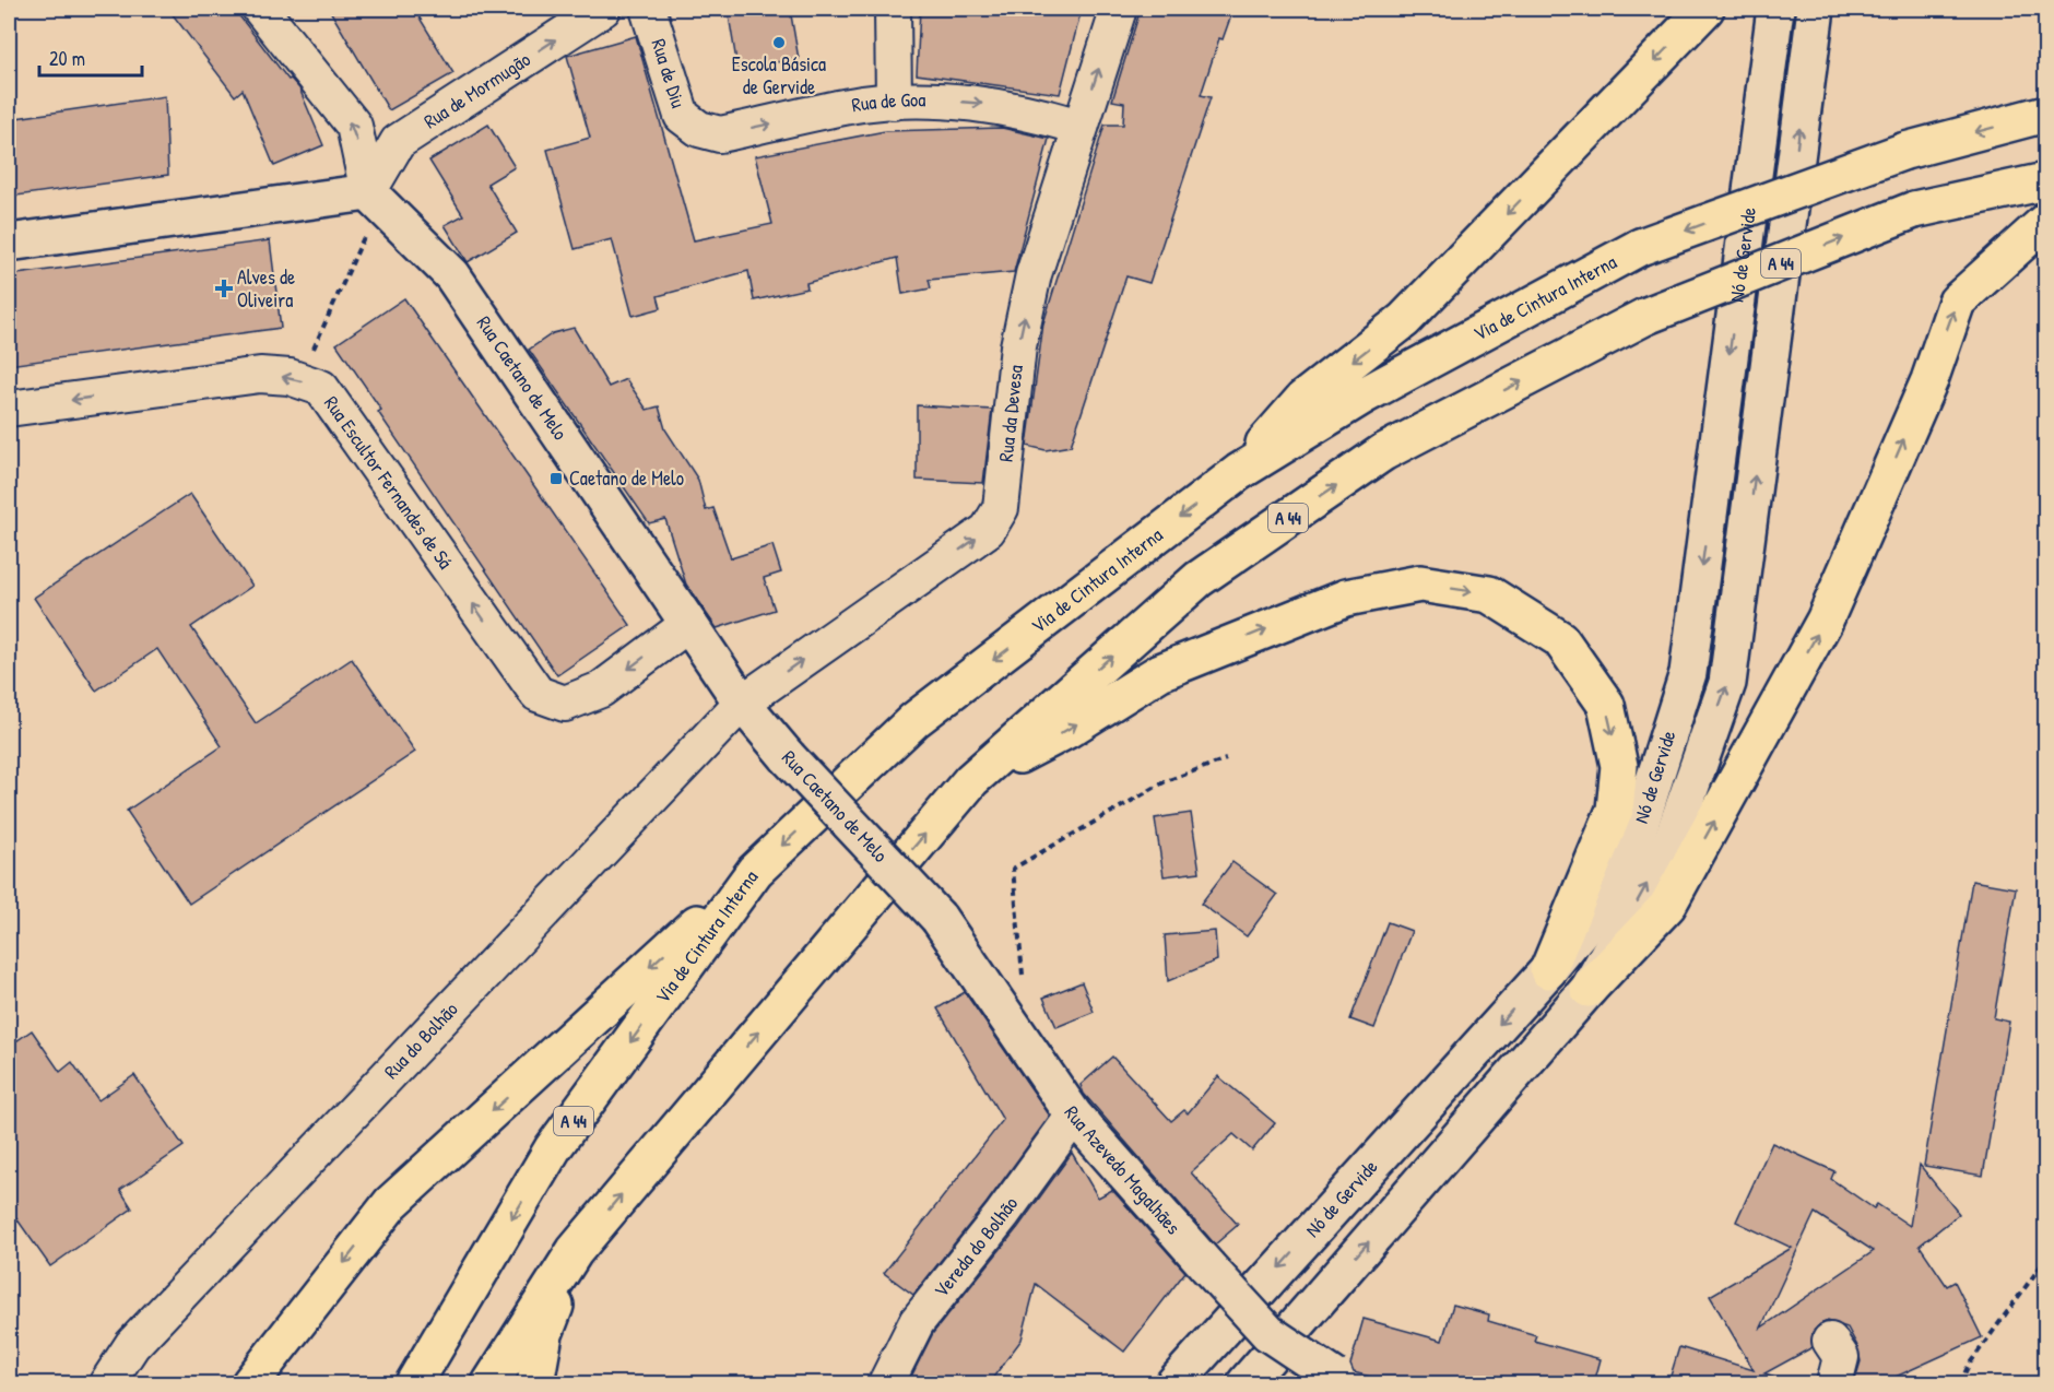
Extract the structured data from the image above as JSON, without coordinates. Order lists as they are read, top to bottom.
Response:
{
  "streets": {
    "highway": ["A 44", "Via de Cintura Interna"],
    "main road": ["Nó de Gervide", "Rua Caetano de Melo", "Rua Azevedo Magalhães"],
    "street": [
      "Rua de Diu",
      "Rua de Mormugão",
      "Rua de Goa",
      "Rua da Devesa",
      "Rua Escultor Fernandes de Sá",
      "Rua do Bolhão",
      "Vereda do Bolhão"
    ]
  },
  "crossings": [
    ["Rua de Diu", "Rua de Goa"],
    ["Rua de Mormugão", "Rua Caetano de Melo"],
    ["Rua de Goa", "Rua da Devesa"],
    ["Rua Caetano de Melo", "Rua da Devesa"],
    ["Rua Caetano de Melo", "Rua Escultor Fernandes de Sá"],
    ["Rua Caetano de Melo", "Rua do Bolhão"],
    ["Rua Caetano de Melo", "Rua Azevedo Magalhães"],
    ["Rua da Devesa", "Rua do Bolhão"],
    ["Rua Azevedo Magalhães", "Vereda do Bolhão"]
  ],
  "one_way": [
    "Rua de Mormugão",
    "Rua de Goa",
    "Rua da Devesa",
    "Rua Escultor Fernandes de Sá"
  ],
  "places": {
    "other": ["Escola Básica de Gervide"],
    "health": ["Alves de Oliveira"],
    "transit": ["Caetano de Melo"]
  },
  "scale_bar": "20 m"
}
